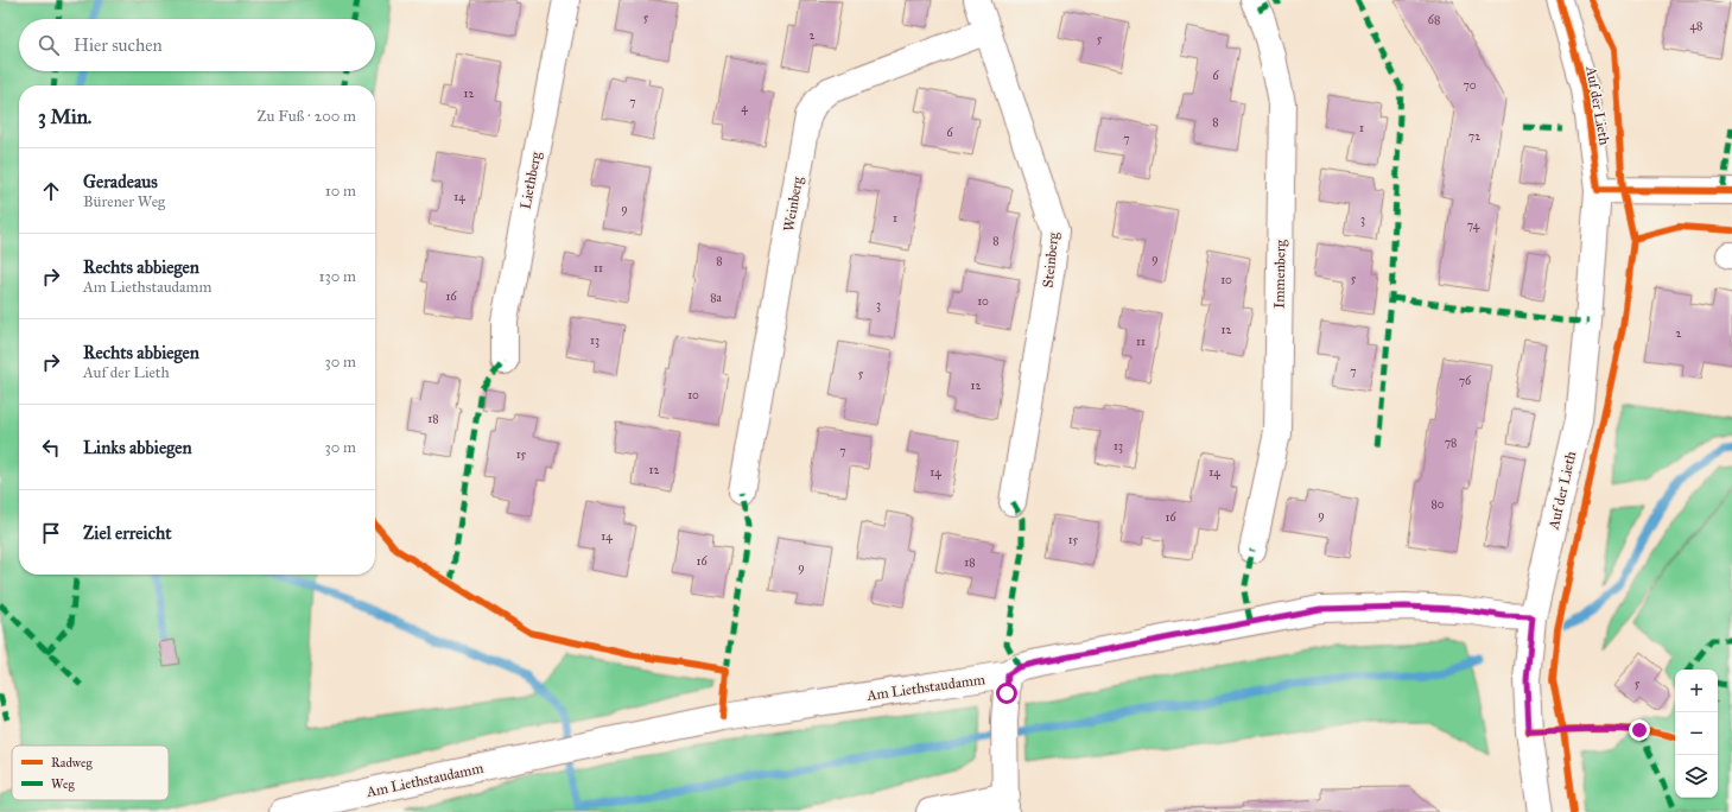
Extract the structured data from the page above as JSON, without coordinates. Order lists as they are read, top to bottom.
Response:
{
  "streets": {
    "street": [
      "Auf der Lieth",
      "Liethberg",
      "Weinberg",
      "Steinberg",
      "Immenberg",
      "Am Liethstaudamm"
    ]
  },
  "crossings": [
    ["Auf der Lieth", "Am Liethstaudamm"],
    ["Weinberg", "Steinberg"]
  ],
  "house_numbers": [
    "5",
    "68",
    "48",
    "2",
    "5",
    "6",
    "70",
    "12",
    "7",
    "4",
    "8",
    "1",
    "6",
    "72",
    "7",
    "14",
    "9",
    "1",
    "3",
    "74",
    "8",
    "9",
    "8",
    "11",
    "5",
    "10",
    "16",
    "8a",
    "10",
    "3",
    "12",
    "2",
    "13",
    "11",
    "7",
    "5",
    "76",
    "12",
    "10",
    "18",
    "78",
    "13",
    "7",
    "15",
    "12",
    "14",
    "14",
    "80",
    "9",
    "16",
    "14",
    "15",
    "16",
    "18",
    "9",
    "5"
  ],
  "legend": ["Radweg", "Weg"],
  "page": {
    "search": "Hier suchen",
    "heading": ["3 Min.", "Zu Fuß · 200 m"],
    "list": [
      ["Geradeaus", "Bürener Weg", "10 m"],
      ["Rechts abbiegen", "Am Liethstaudamm", "130 m"],
      ["Rechts abbiegen", "Auf der Lieth", "30 m"],
      ["Links abbiegen", "30 m"],
      "Ziel erreicht"
    ],
    "map_buttons": ["+", "−"]
  }
}
